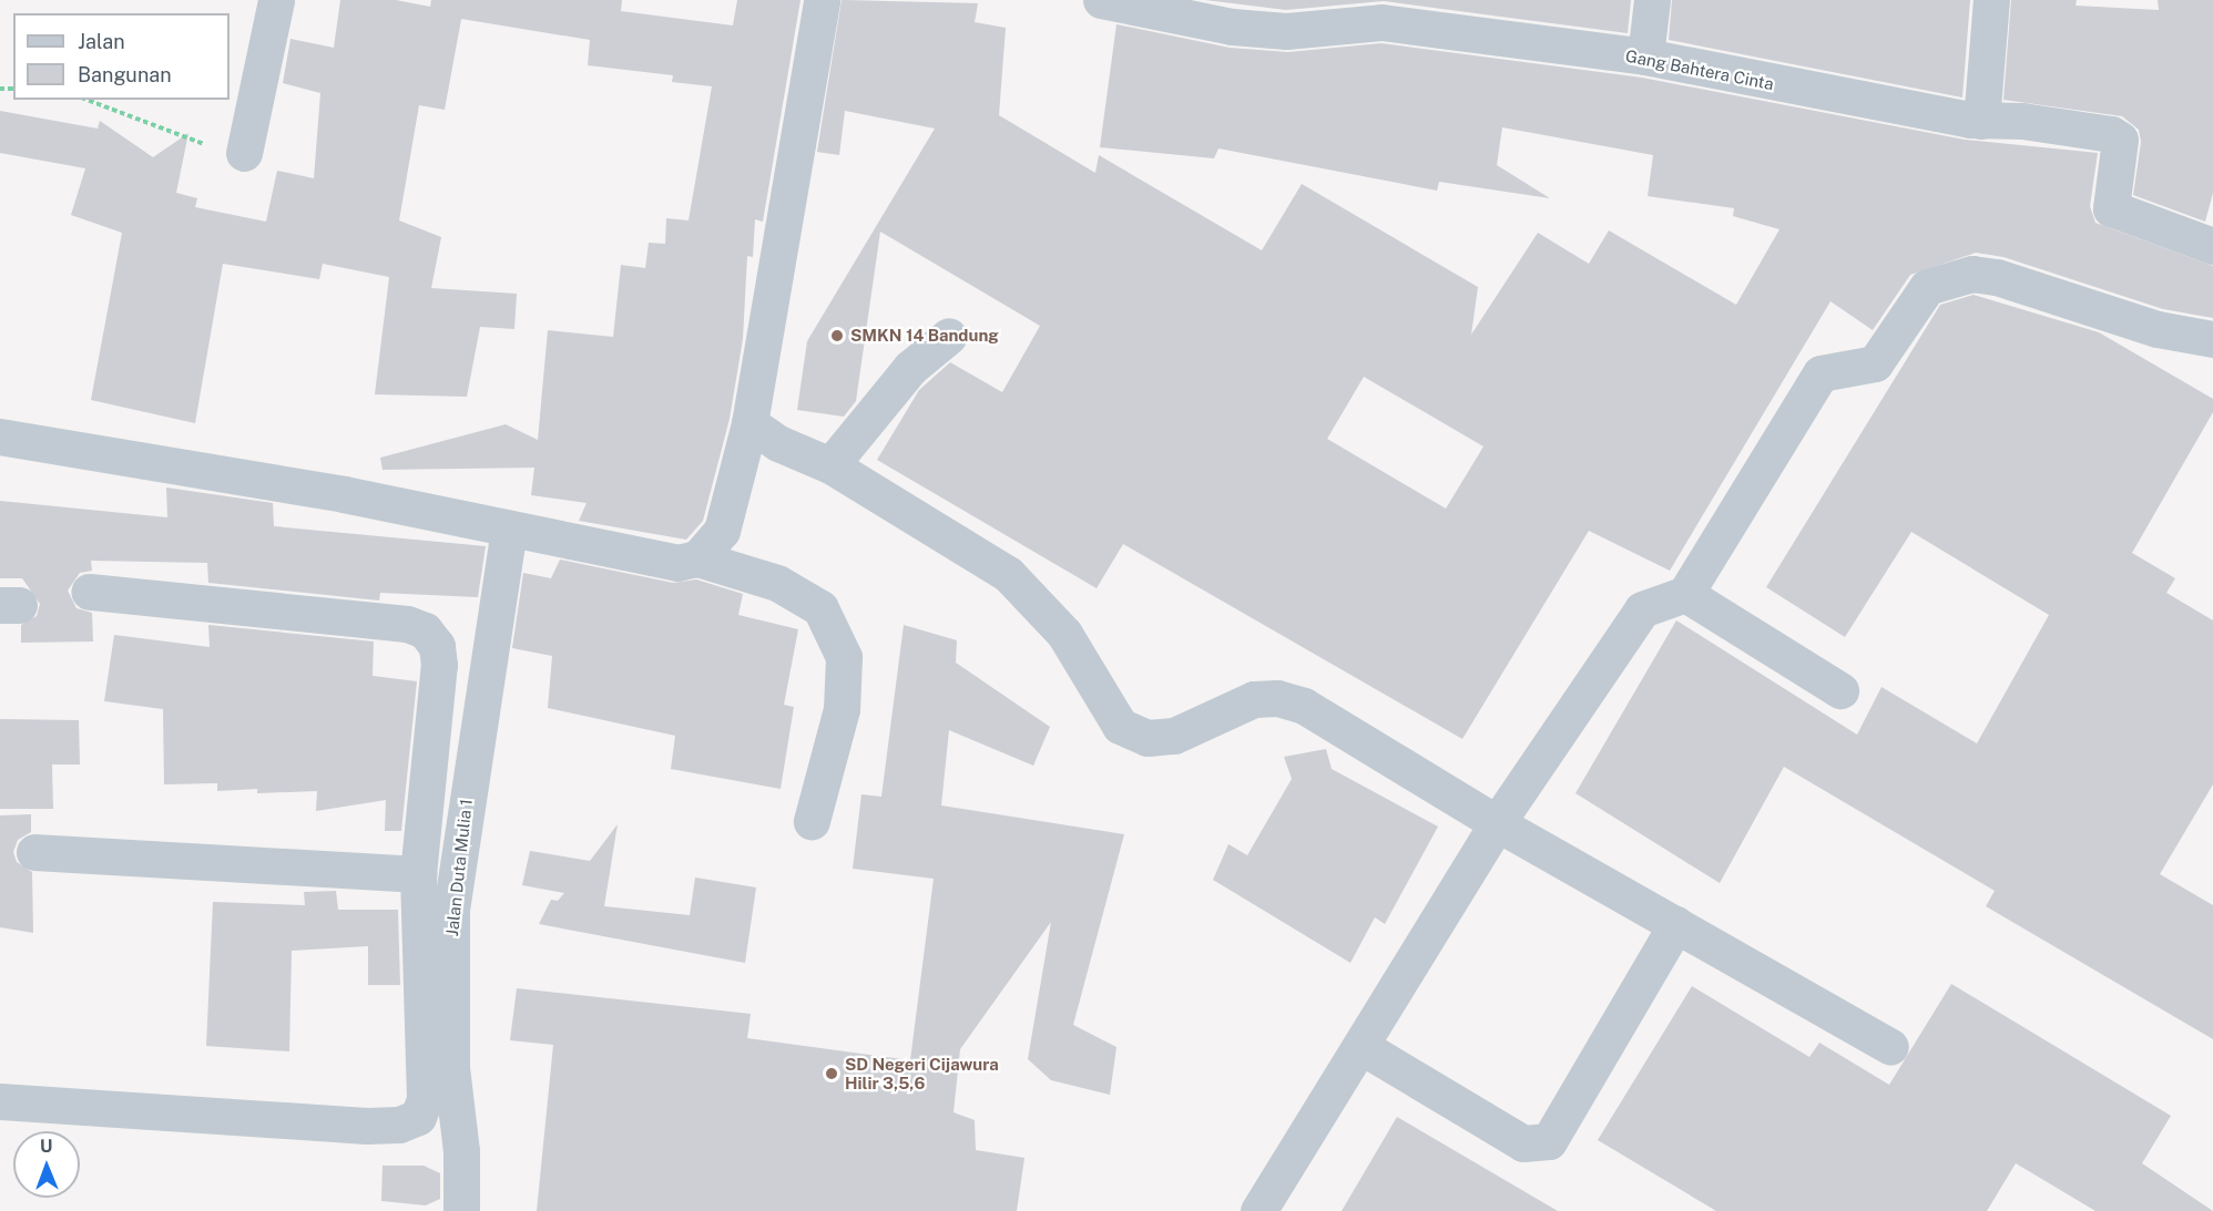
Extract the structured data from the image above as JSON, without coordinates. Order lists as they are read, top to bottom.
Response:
{
  "streets": {
    "street": ["Gang Bahtera Cinta", "Jalan Duta Mulia 1"]
  },
  "places": ["SMKN 14 Bandung", "SD Negeri Cijawura Hilir 3,5,6"],
  "legend": ["Jalan", "Bangunan"],
  "north": "top"
}
